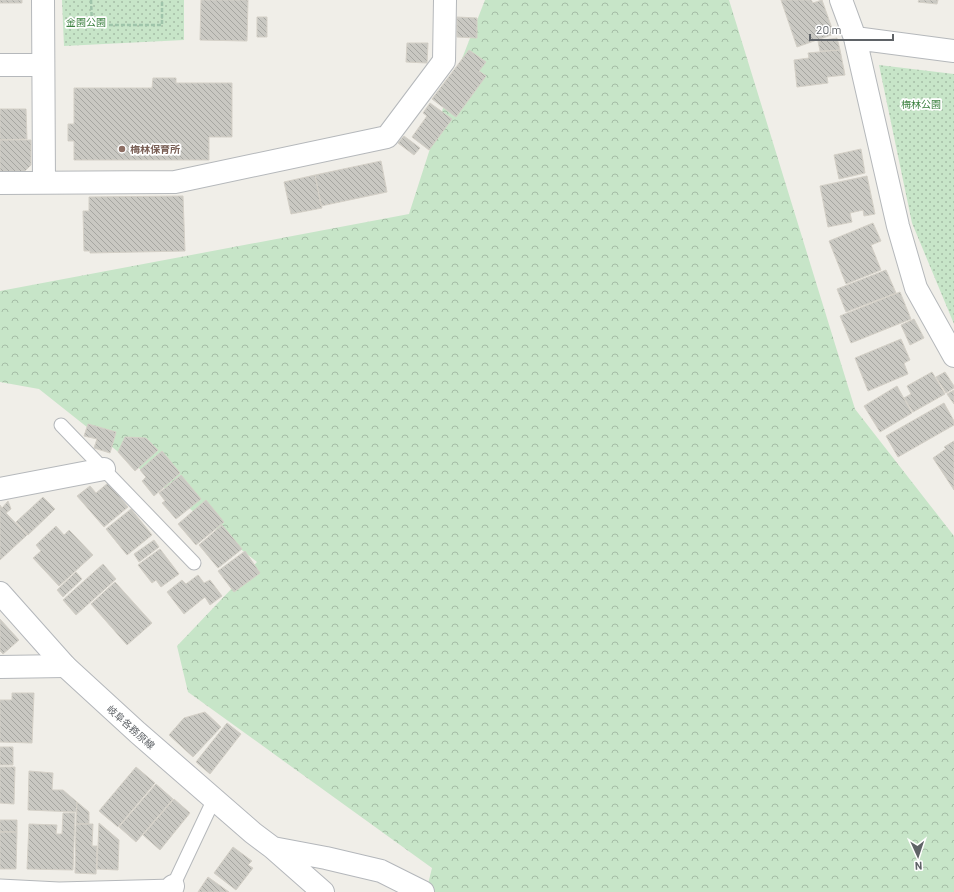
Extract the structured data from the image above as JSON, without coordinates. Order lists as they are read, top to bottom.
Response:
{
  "streets": {
    "street": ["岐阜各務原線"]
  },
  "parks": ["金園公園", "梅林公園"],
  "places": ["梅林保育所"],
  "scale_bar": "20 m",
  "north": "bottom"
}
